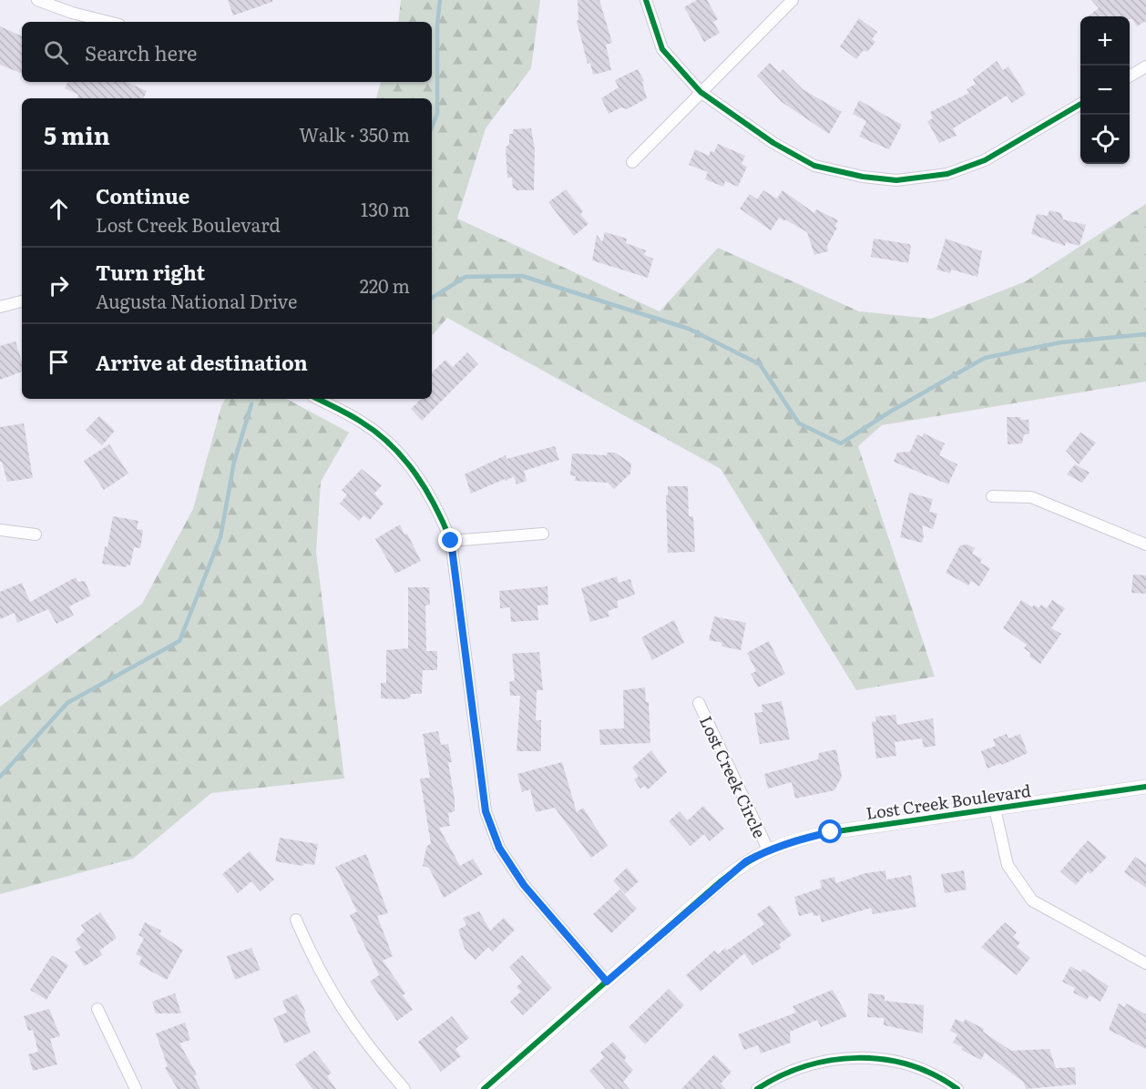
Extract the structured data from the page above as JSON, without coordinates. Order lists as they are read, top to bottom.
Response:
{
  "streets": {
    "street": ["Lost Creek Circle", "Lost Creek Boulevard"]
  },
  "crossings": [
    ["Lost Creek Circle", "Lost Creek Boulevard"]
  ],
  "page": {
    "map_buttons": ["+", "−"],
    "search": "Search here",
    "heading": ["5 min", "Walk · 350 m"],
    "list": [
      ["Continue", "Lost Creek Boulevard", "130 m"],
      ["Turn right", "Augusta National Drive", "220 m"],
      "Arrive at destination"
    ]
  }
}
